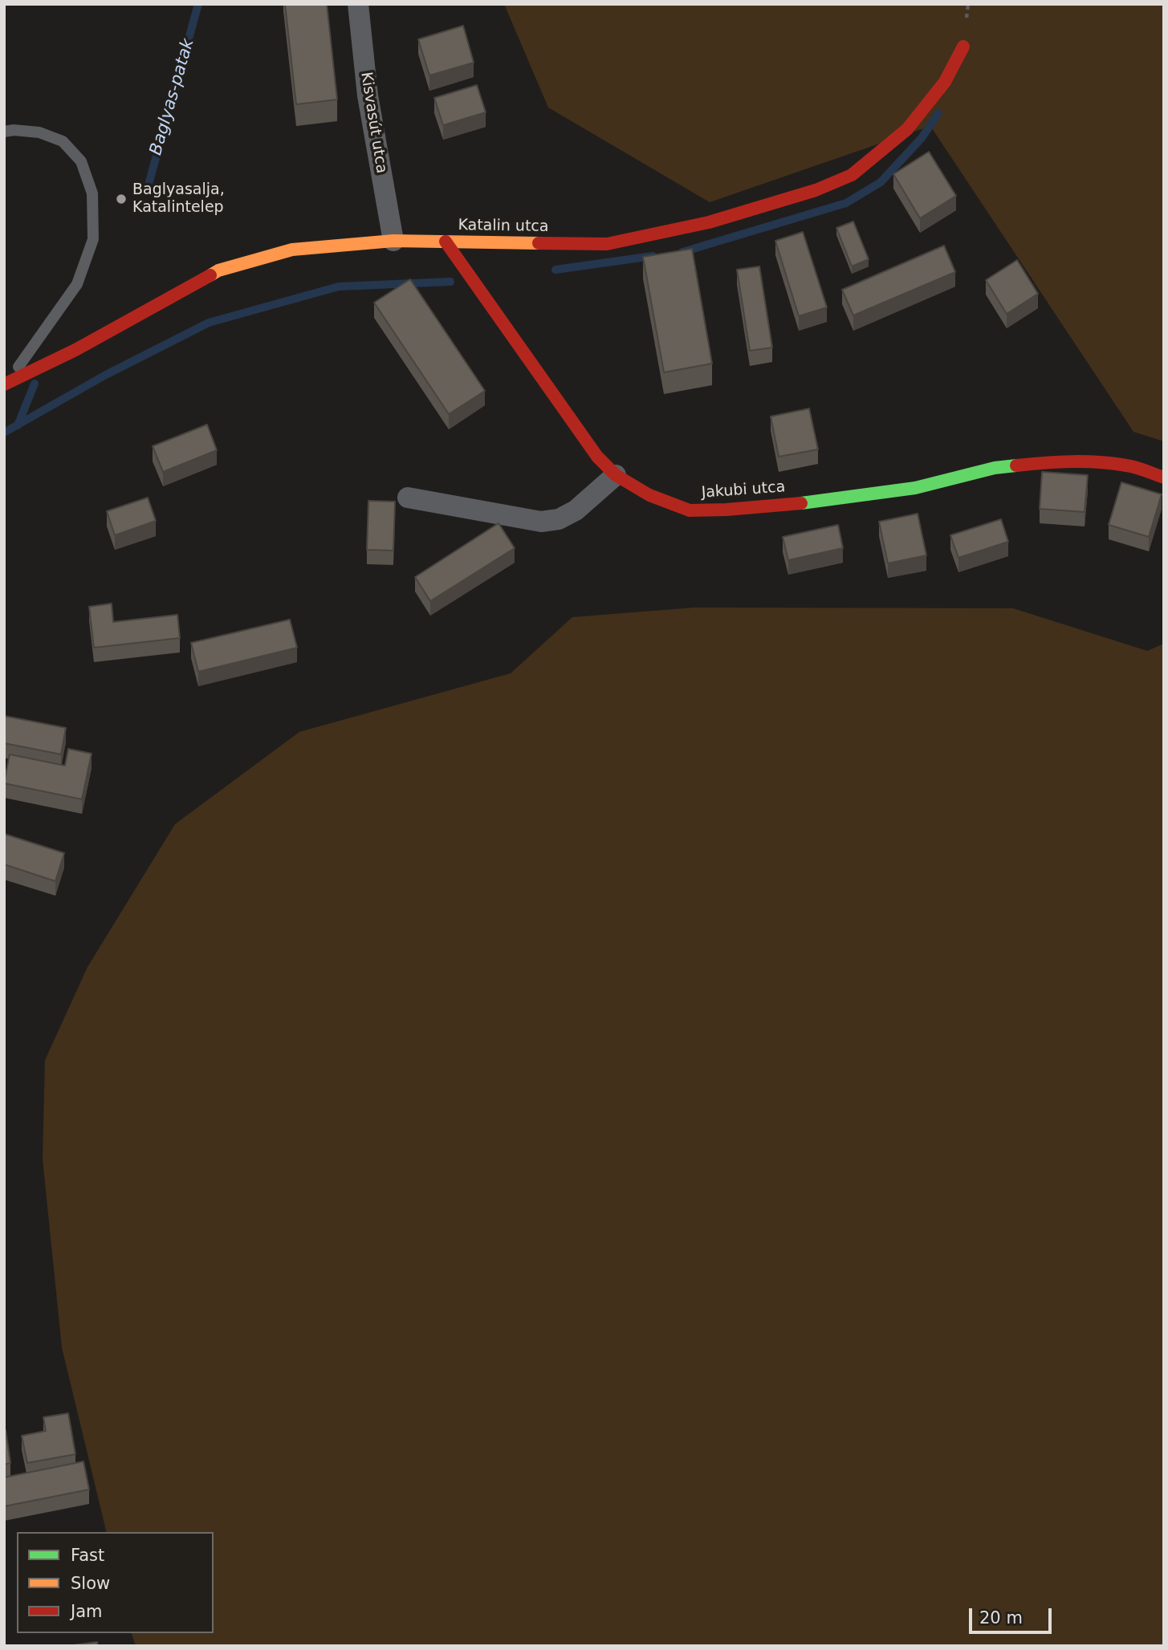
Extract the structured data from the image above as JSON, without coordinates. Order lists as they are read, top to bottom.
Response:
{
  "streets": {
    "street": ["Kisvasút utca", "Katalin utca", "Jakubi utca"]
  },
  "crossings": [
    ["Kisvasút utca", "Katalin utca"],
    ["Katalin utca", "Jakubi utca"]
  ],
  "water": ["Baglyas-patak"],
  "places": ["Baglyasalja, Katalintelep"],
  "legend": ["Fast", "Slow", "Jam"],
  "scale_bar": "20 m"
}
